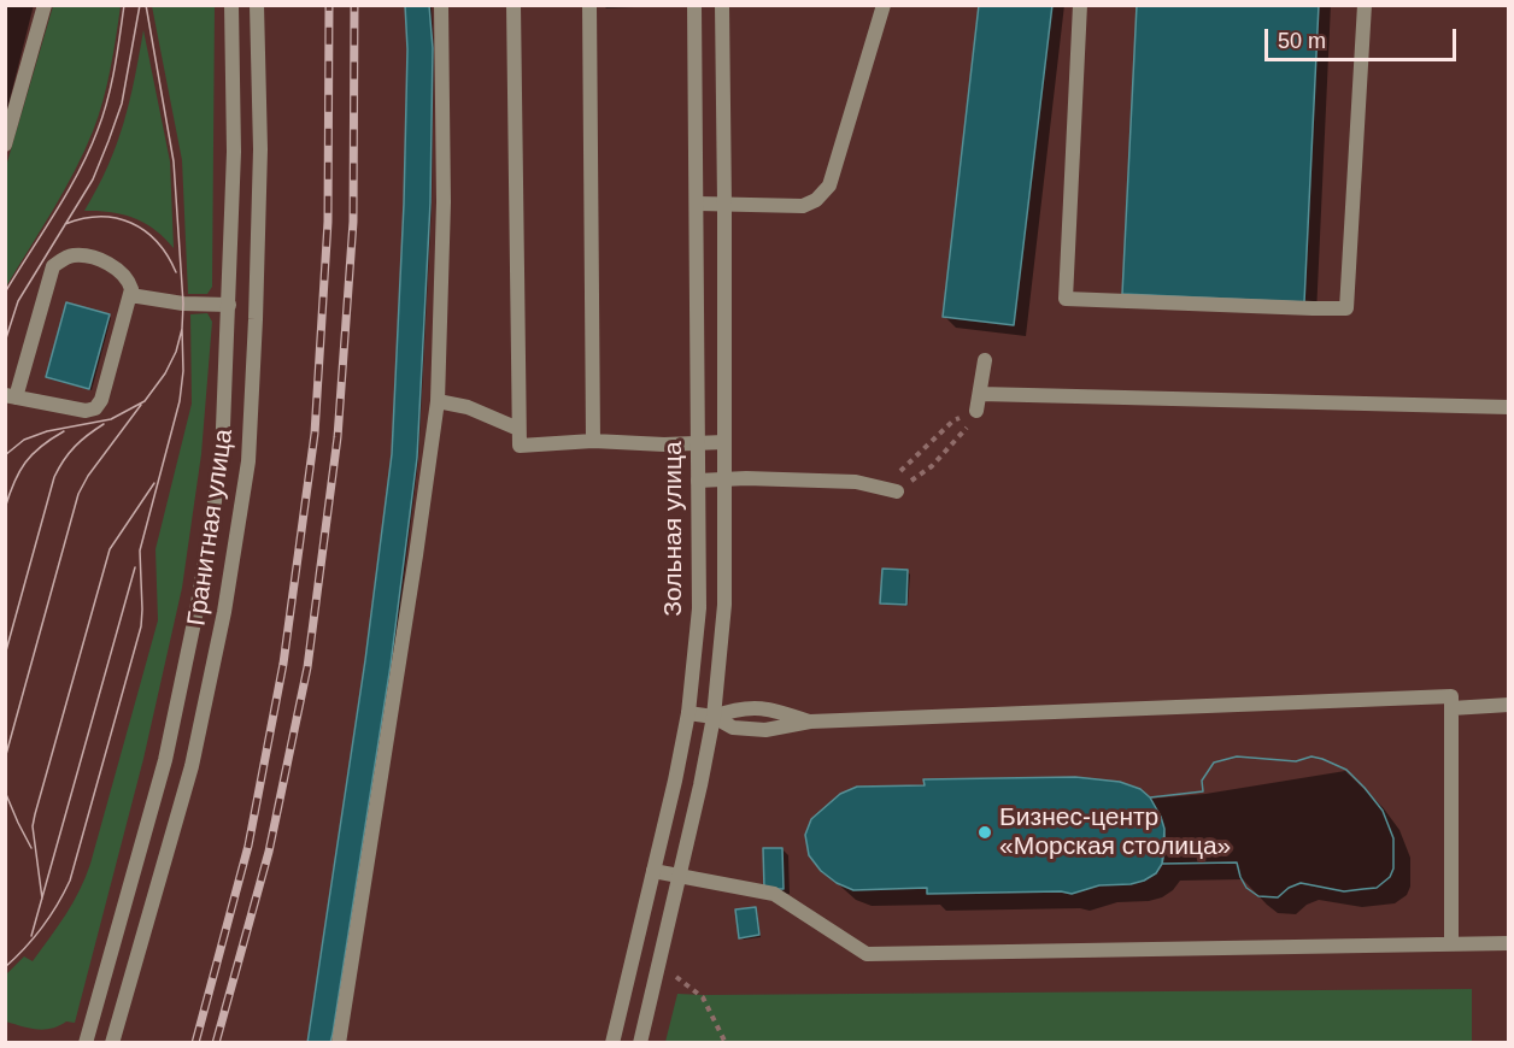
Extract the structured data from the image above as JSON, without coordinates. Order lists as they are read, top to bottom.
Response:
{
  "streets": {
    "street": ["Гранитная улица", "Зольная улица"]
  },
  "places": ["Бизнес-центр «Морская столица»"],
  "scale_bar": "50 m"
}
